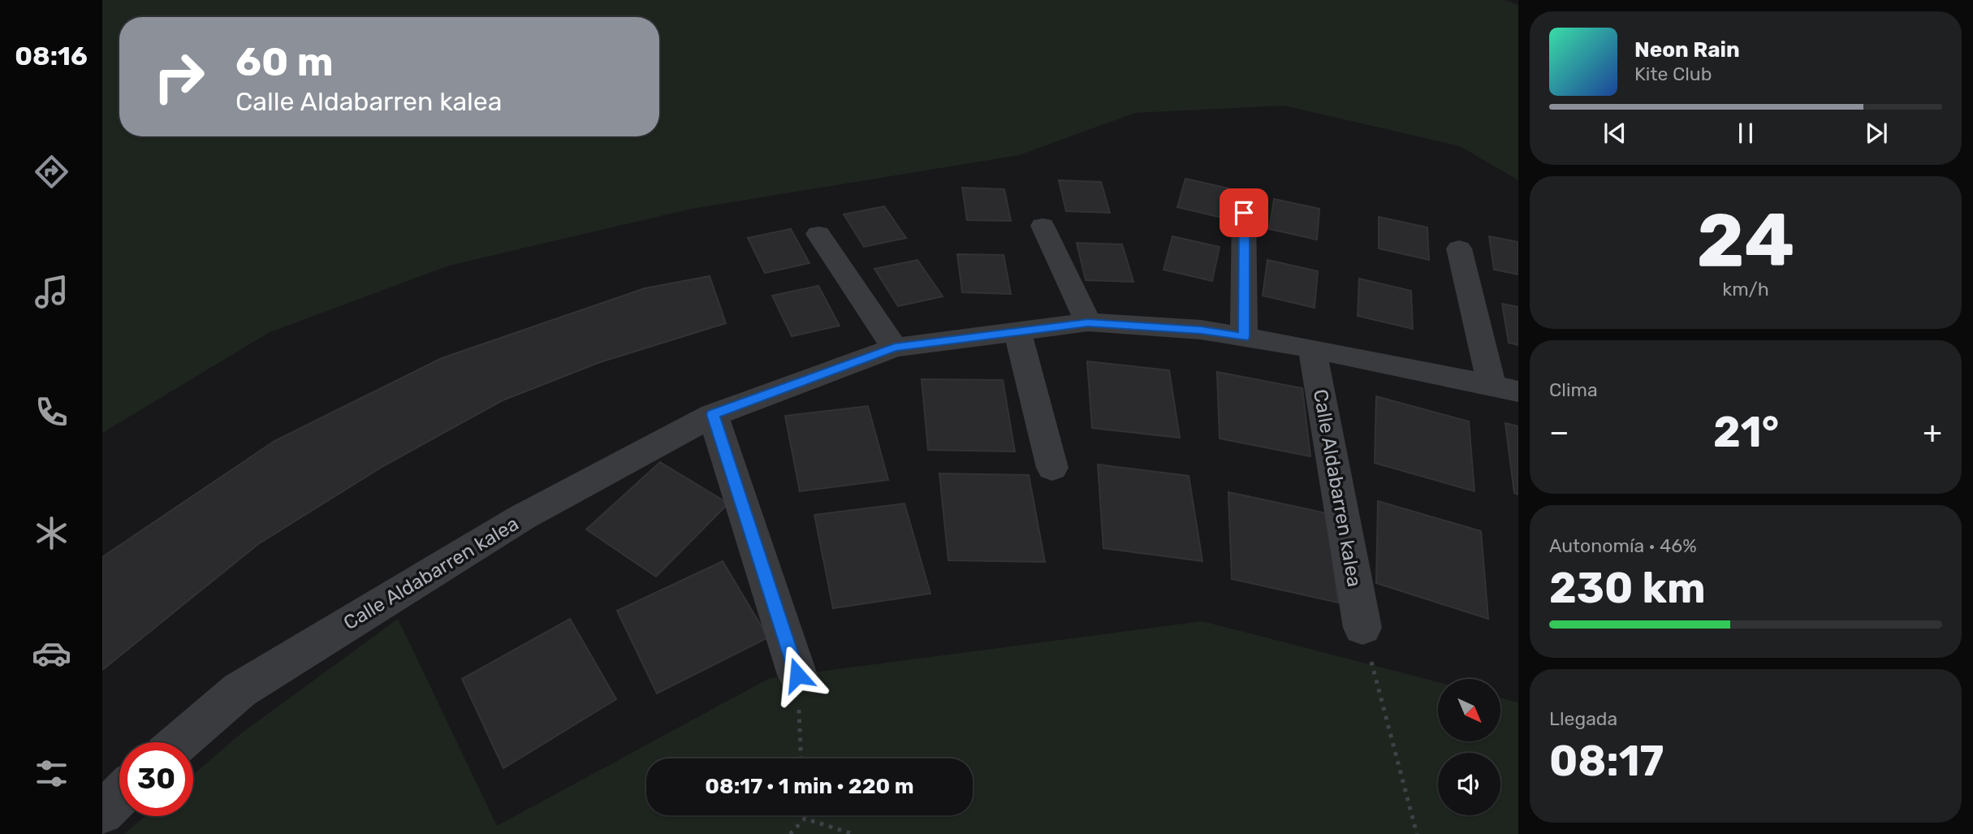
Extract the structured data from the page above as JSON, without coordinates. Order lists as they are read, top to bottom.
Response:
{
  "streets": {
    "street": ["Calle Aldabarren kalea"]
  },
  "north": "bottom right",
  "page": {
    "tabs": "08:16",
    "turn": ["60 m", "Calle Aldabarren kalea"],
    "song": ["Neon Rain", "Kite Club"],
    "tile": [
      ["24", "km/h"],
      "Clima",
      ["Autonomía · 46%", "230 km"],
      ["Llegada", "08:17"]
    ],
    "heat": ["−", "21°", "+"],
    "limit": "30",
    "trip": "08:17 · 1 min · 220 m"
  }
}
